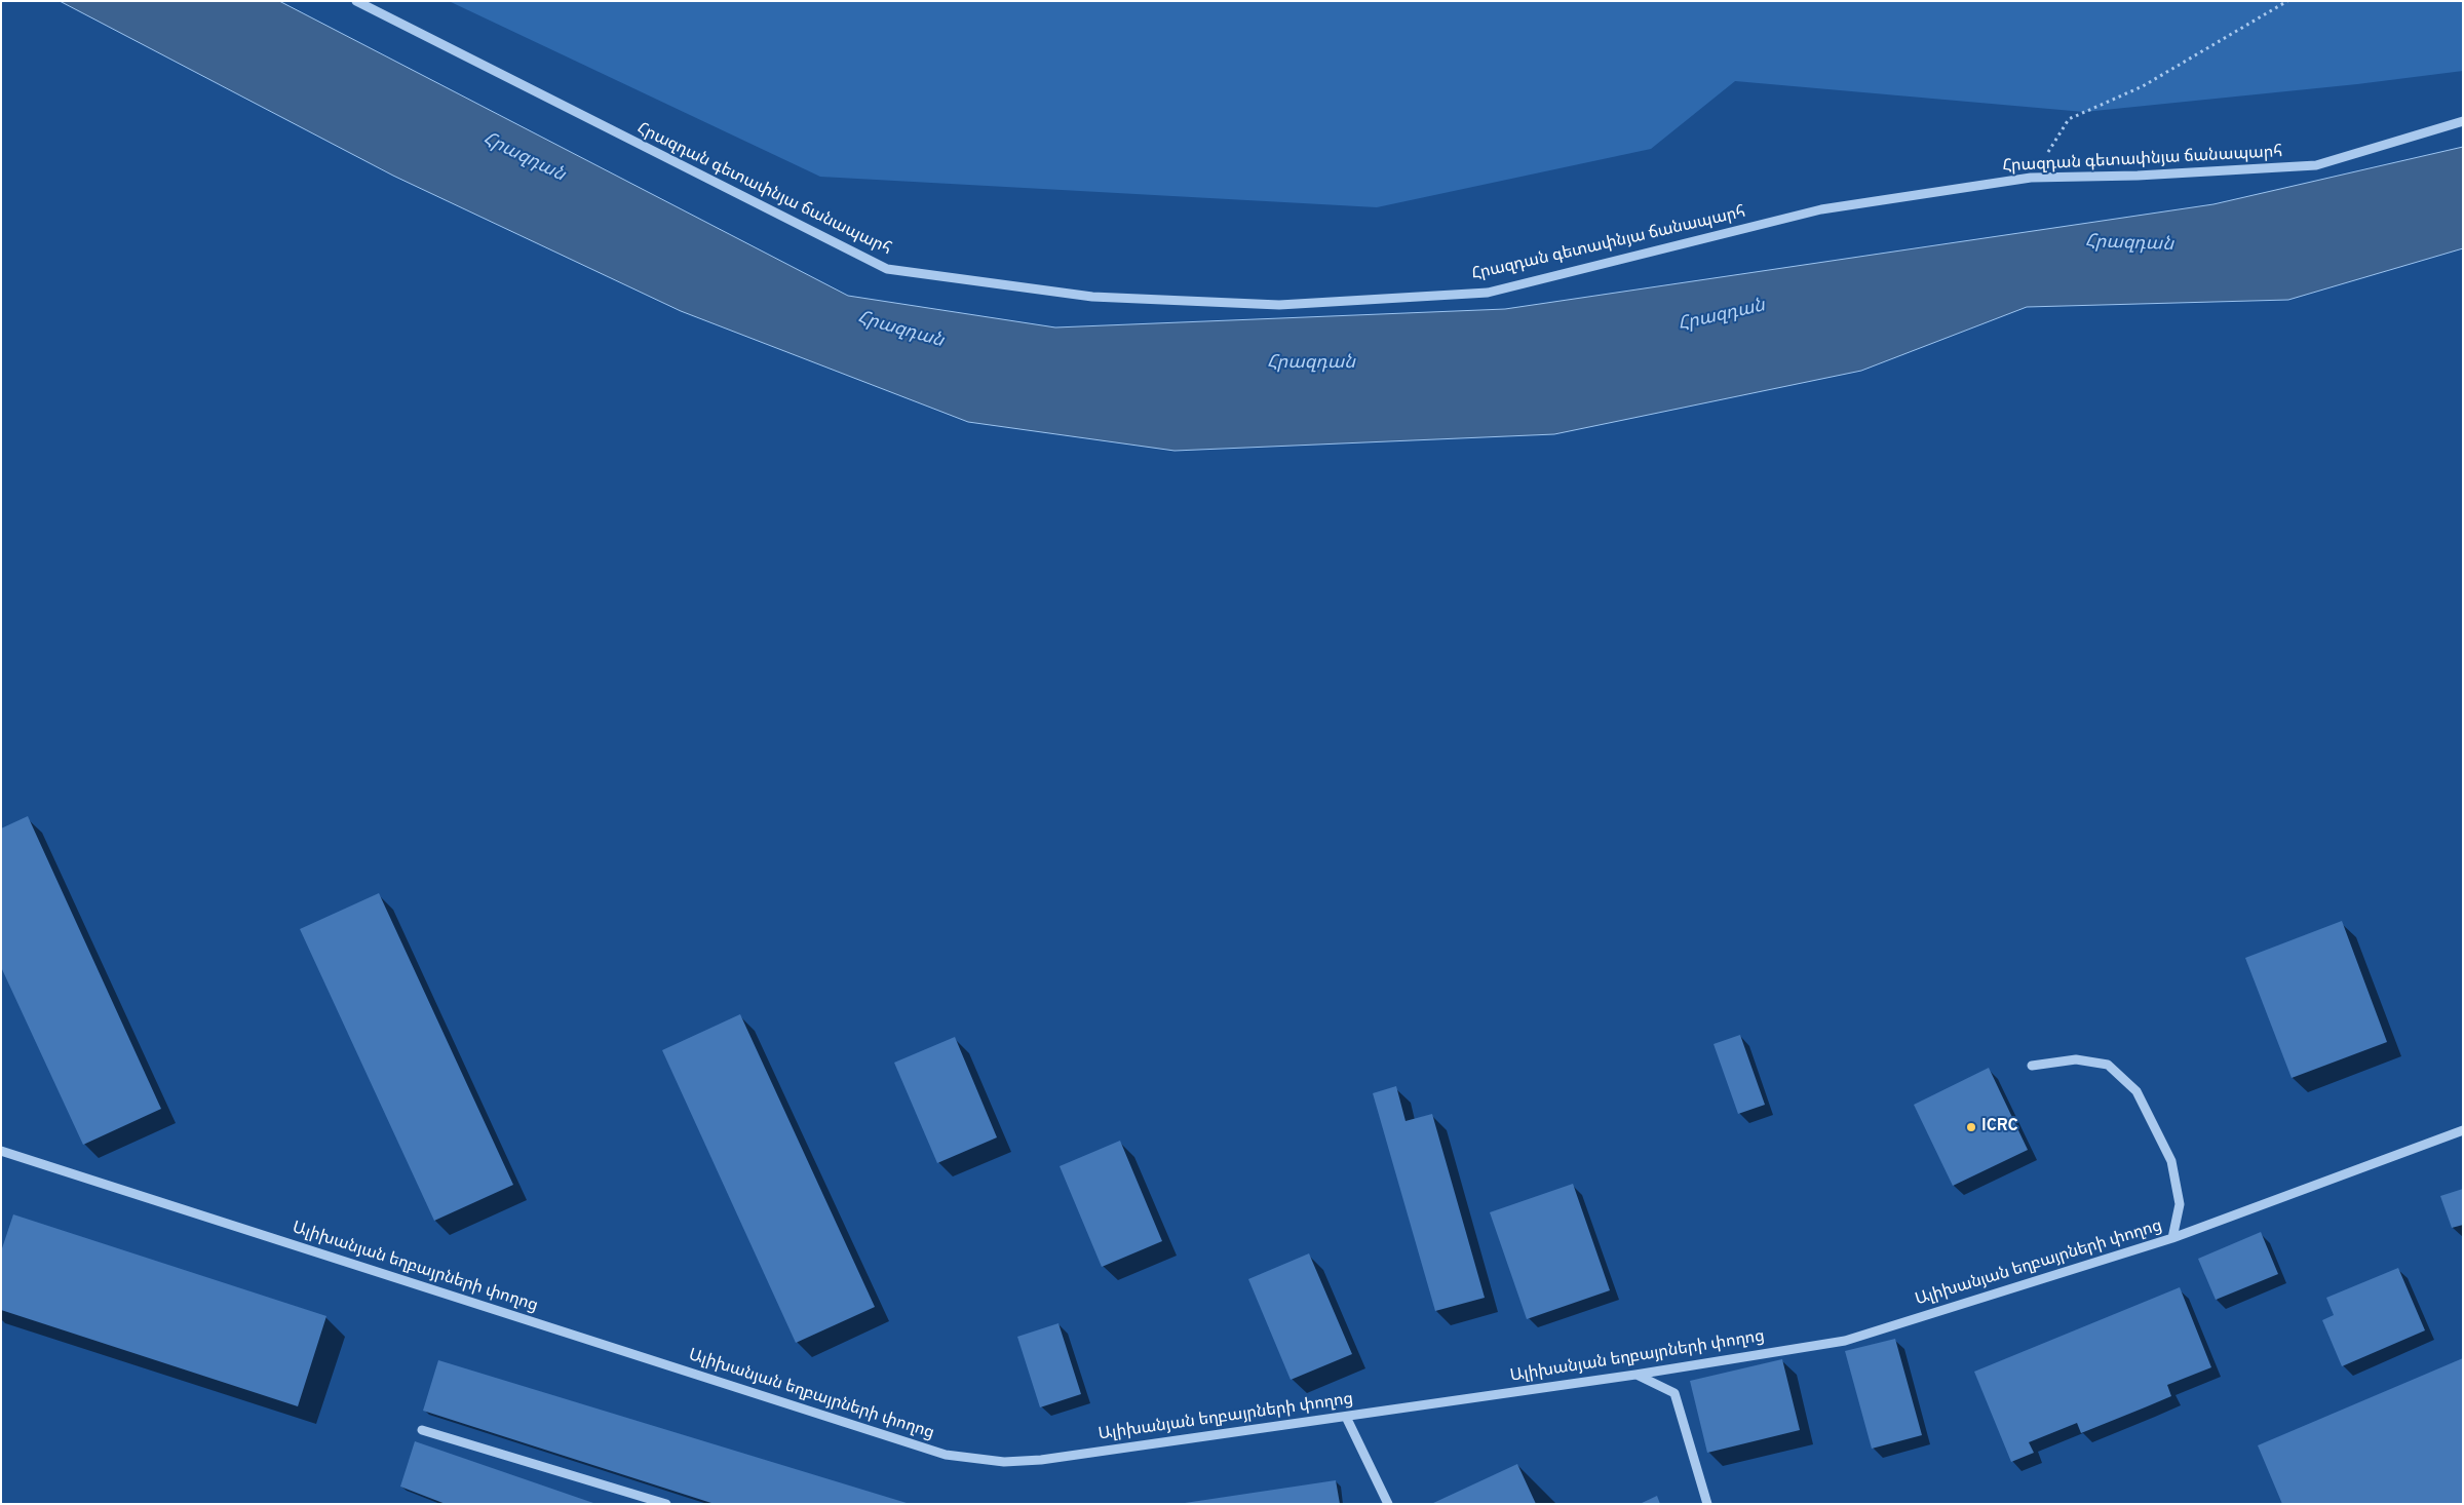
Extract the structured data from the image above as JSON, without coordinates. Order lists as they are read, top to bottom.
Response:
{
  "streets": {
    "street": ["Հրազդան գետափնյա ճանապարհ", "Ալիխանյան եղբայրների փողոց"]
  },
  "water": ["Հրազդան"],
  "places": ["ICRC"]
}
